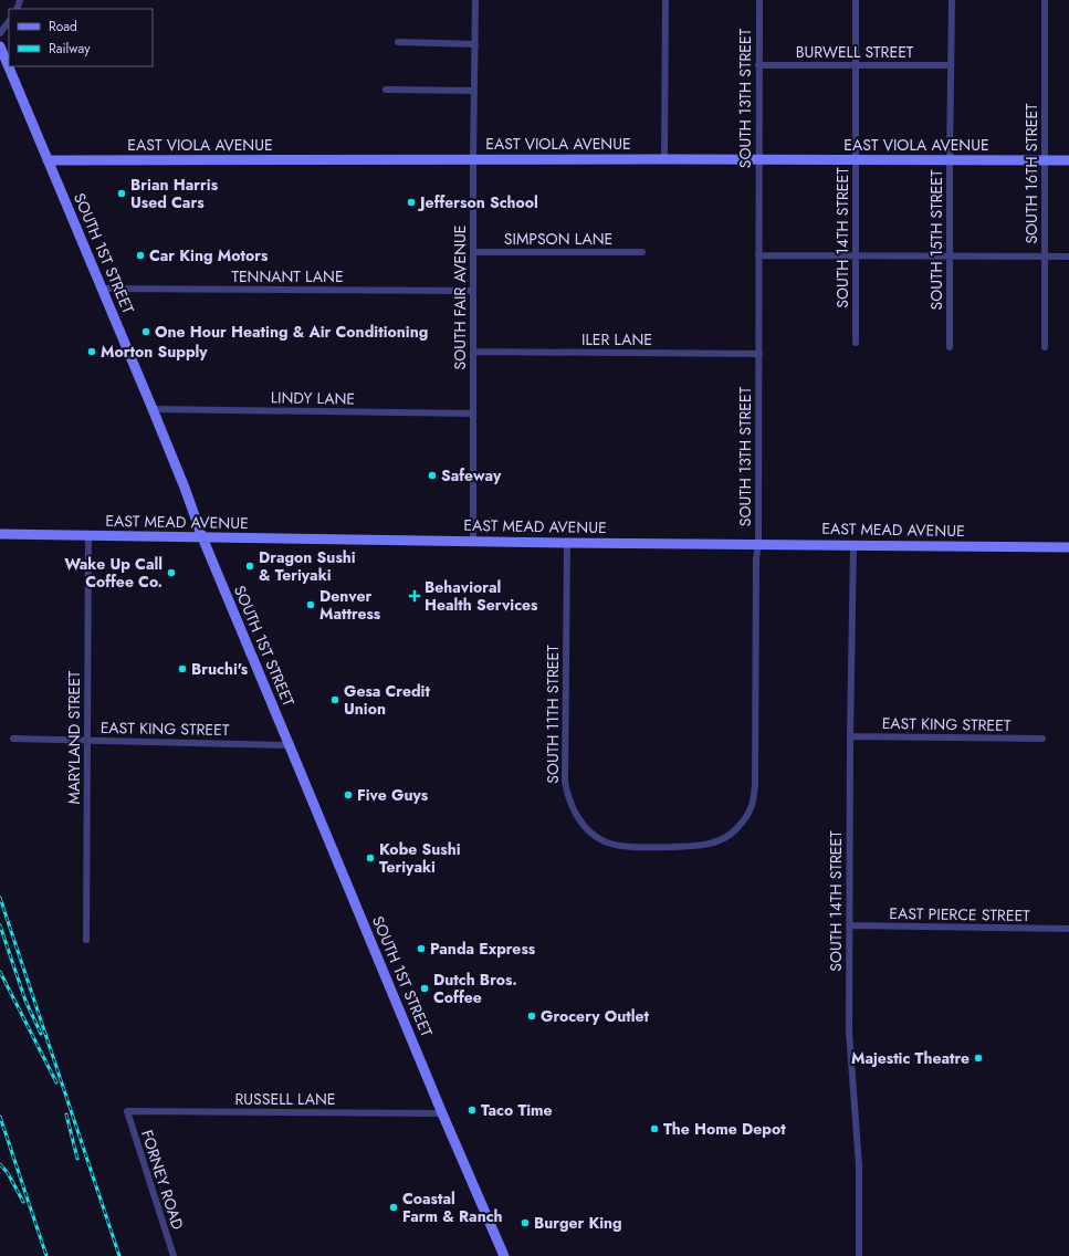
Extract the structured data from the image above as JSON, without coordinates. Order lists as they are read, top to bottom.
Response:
{
  "streets": {
    "street": [
      "BURWELL STREET",
      "SOUTH 13TH STREET",
      "EAST VIOLA AVENUE",
      "SOUTH 16TH STREET",
      "SOUTH 14TH STREET",
      "SIMPSON LANE",
      "SOUTH 15TH STREET",
      "SOUTH 1ST STREET",
      "TENNANT LANE",
      "SOUTH FAIR AVENUE",
      "ILER LANE",
      "LINDY LANE",
      "EAST MEAD AVENUE",
      "SOUTH 11TH STREET",
      "EAST KING STREET",
      "MARYLAND STREET",
      "EAST PIERCE STREET",
      "RUSSELL LANE",
      "FORNEY ROAD"
    ]
  },
  "crossings": [
    ["BURWELL STREET", "SOUTH 13TH STREET"],
    ["BURWELL STREET", "SOUTH 14TH STREET"],
    ["BURWELL STREET", "SOUTH 15TH STREET"],
    ["SOUTH 13TH STREET", "EAST VIOLA AVENUE"],
    ["SOUTH 13TH STREET", "ILER LANE"],
    ["SOUTH 13TH STREET", "EAST MEAD AVENUE"],
    ["SOUTH 13TH STREET", "SOUTH 11TH STREET"],
    ["EAST VIOLA AVENUE", "SOUTH 16TH STREET"],
    ["EAST VIOLA AVENUE", "SOUTH 14TH STREET"],
    ["EAST VIOLA AVENUE", "SOUTH 15TH STREET"],
    ["EAST VIOLA AVENUE", "SOUTH 1ST STREET"],
    ["EAST VIOLA AVENUE", "SOUTH FAIR AVENUE"],
    ["SOUTH 14TH STREET", "EAST MEAD AVENUE"],
    ["SOUTH 14TH STREET", "EAST KING STREET"],
    ["SOUTH 14TH STREET", "EAST PIERCE STREET"],
    ["SIMPSON LANE", "SOUTH FAIR AVENUE"],
    ["SOUTH 1ST STREET", "TENNANT LANE"],
    ["SOUTH 1ST STREET", "LINDY LANE"],
    ["SOUTH 1ST STREET", "EAST MEAD AVENUE"],
    ["SOUTH 1ST STREET", "EAST KING STREET"],
    ["SOUTH 1ST STREET", "RUSSELL LANE"],
    ["TENNANT LANE", "SOUTH FAIR AVENUE"],
    ["SOUTH FAIR AVENUE", "ILER LANE"],
    ["SOUTH FAIR AVENUE", "LINDY LANE"],
    ["SOUTH FAIR AVENUE", "EAST MEAD AVENUE"],
    ["EAST MEAD AVENUE", "SOUTH 11TH STREET"],
    ["EAST MEAD AVENUE", "MARYLAND STREET"],
    ["EAST KING STREET", "MARYLAND STREET"],
    ["RUSSELL LANE", "FORNEY ROAD"]
  ],
  "places": {
    "other": [
      "Brian Harris Used Cars",
      "Jefferson School",
      "Car King Motors",
      "One Hour Heating & Air Conditioning",
      "Morton Supply",
      "Safeway",
      "Dragon Sushi & Teriyaki",
      "Wake Up Call Coffee Co.",
      "Denver Mattress",
      "Bruchi's",
      "Gesa Credit Union",
      "Five Guys",
      "Kobe Sushi Teriyaki",
      "Panda Express",
      "Dutch Bros. Coffee",
      "Grocery Outlet",
      "Majestic Theatre",
      "Taco Time",
      "The Home Depot",
      "Coastal Farm & Ranch",
      "Burger King"
    ],
    "health": ["Behavioral Health Services"]
  },
  "legend": ["Road", "Railway"]
}
